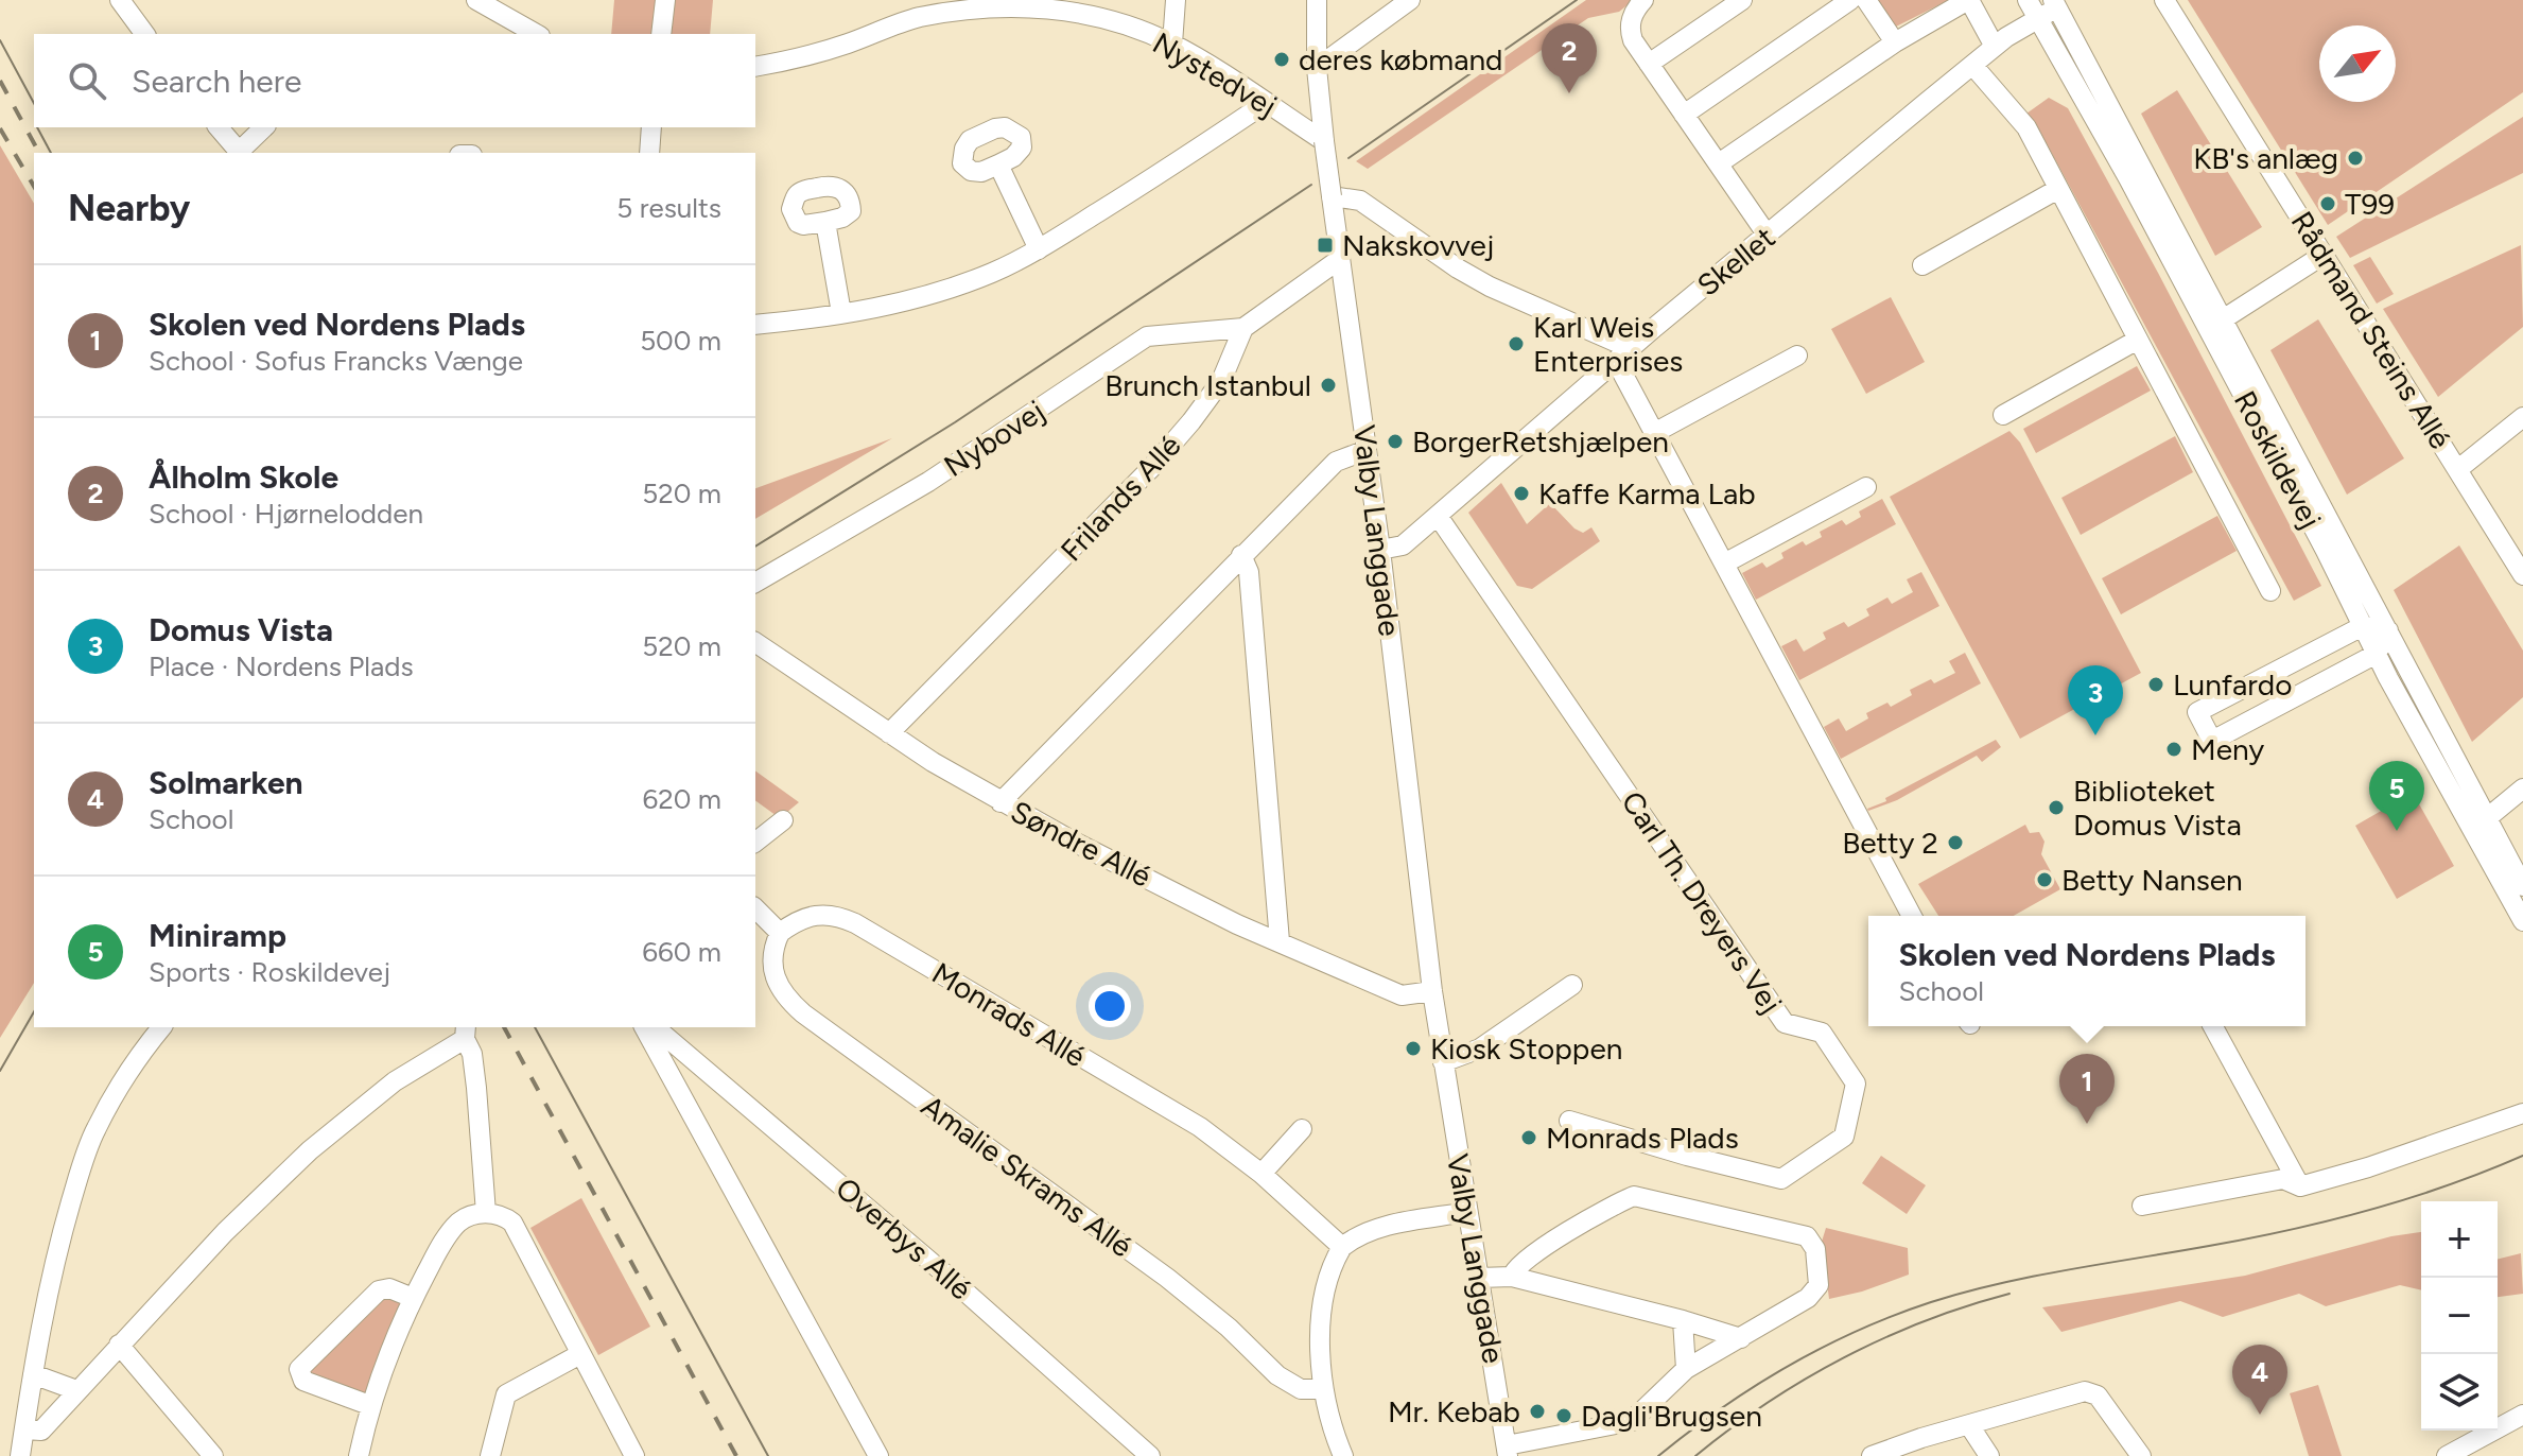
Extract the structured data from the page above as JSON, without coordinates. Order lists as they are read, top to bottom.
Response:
{
  "streets": {
    "street": [
      "Nystedvej",
      "Skellet",
      "Rådmand Steins Allé",
      "Nybovej",
      "Roskildevej",
      "Frilands Allé",
      "Valby Langgade",
      "Søndre Allé",
      "Carl Th. Dreyers Vej",
      "Monrads Allé",
      "Amalie Skrams Allé",
      "Overbys Allé"
    ]
  },
  "crossings": [
    ["Nystedvej", "Valby Langgade"],
    ["Skellet", "Roskildevej"],
    ["Skellet", "Valby Langgade"],
    ["Skellet", "Carl Th. Dreyers Vej"],
    ["Nybovej", "Frilands Allé"],
    ["Frilands Allé", "Søndre Allé"],
    ["Valby Langgade", "Søndre Allé"],
    ["Monrads Allé", "Amalie Skrams Allé"]
  ],
  "places": {
    "other": [
      "deres købmand",
      "KB's anlæg",
      "T99",
      "Karl Weis Enterprises",
      "Brunch Istanbul",
      "BorgerRetshjælpen",
      "Kaffe Karma Lab",
      "Lunfardo",
      "Meny",
      "Biblioteket Domus Vista",
      "Betty 2",
      "Betty Nansen",
      "Kiosk Stoppen",
      "Monrads Plads",
      "Mr. Kebab",
      "Dagli'Brugsen"
    ],
    "transit": ["Nakskovvej"]
  },
  "north": "top right",
  "page": {
    "pins": [
      "2",
      "3",
      "5",
      "1",
      "4"
    ],
    "search": "Search here",
    "heading": ["Nearby", "5 results"],
    "list": [
      {
        "mark": "1",
        "name": "Skolen ved Nordens Plads",
        "note": "School · Sofus Francks Vænge",
        "value": "500 m"
      },
      {
        "mark": "2",
        "name": "Ålholm Skole",
        "note": "School · Hjørnelodden",
        "value": "520 m"
      },
      {
        "mark": "3",
        "name": "Domus Vista",
        "note": "Place · Nordens Plads",
        "value": "520 m"
      },
      {
        "mark": "4",
        "name": "Solmarken",
        "note": "School",
        "value": "620 m"
      },
      {
        "mark": "5",
        "name": "Miniramp",
        "note": "Sports · Roskildevej",
        "value": "660 m"
      }
    ],
    "popup": ["Skolen ved Nordens Plads", "School"],
    "map_buttons": ["+", "−"]
  }
}
